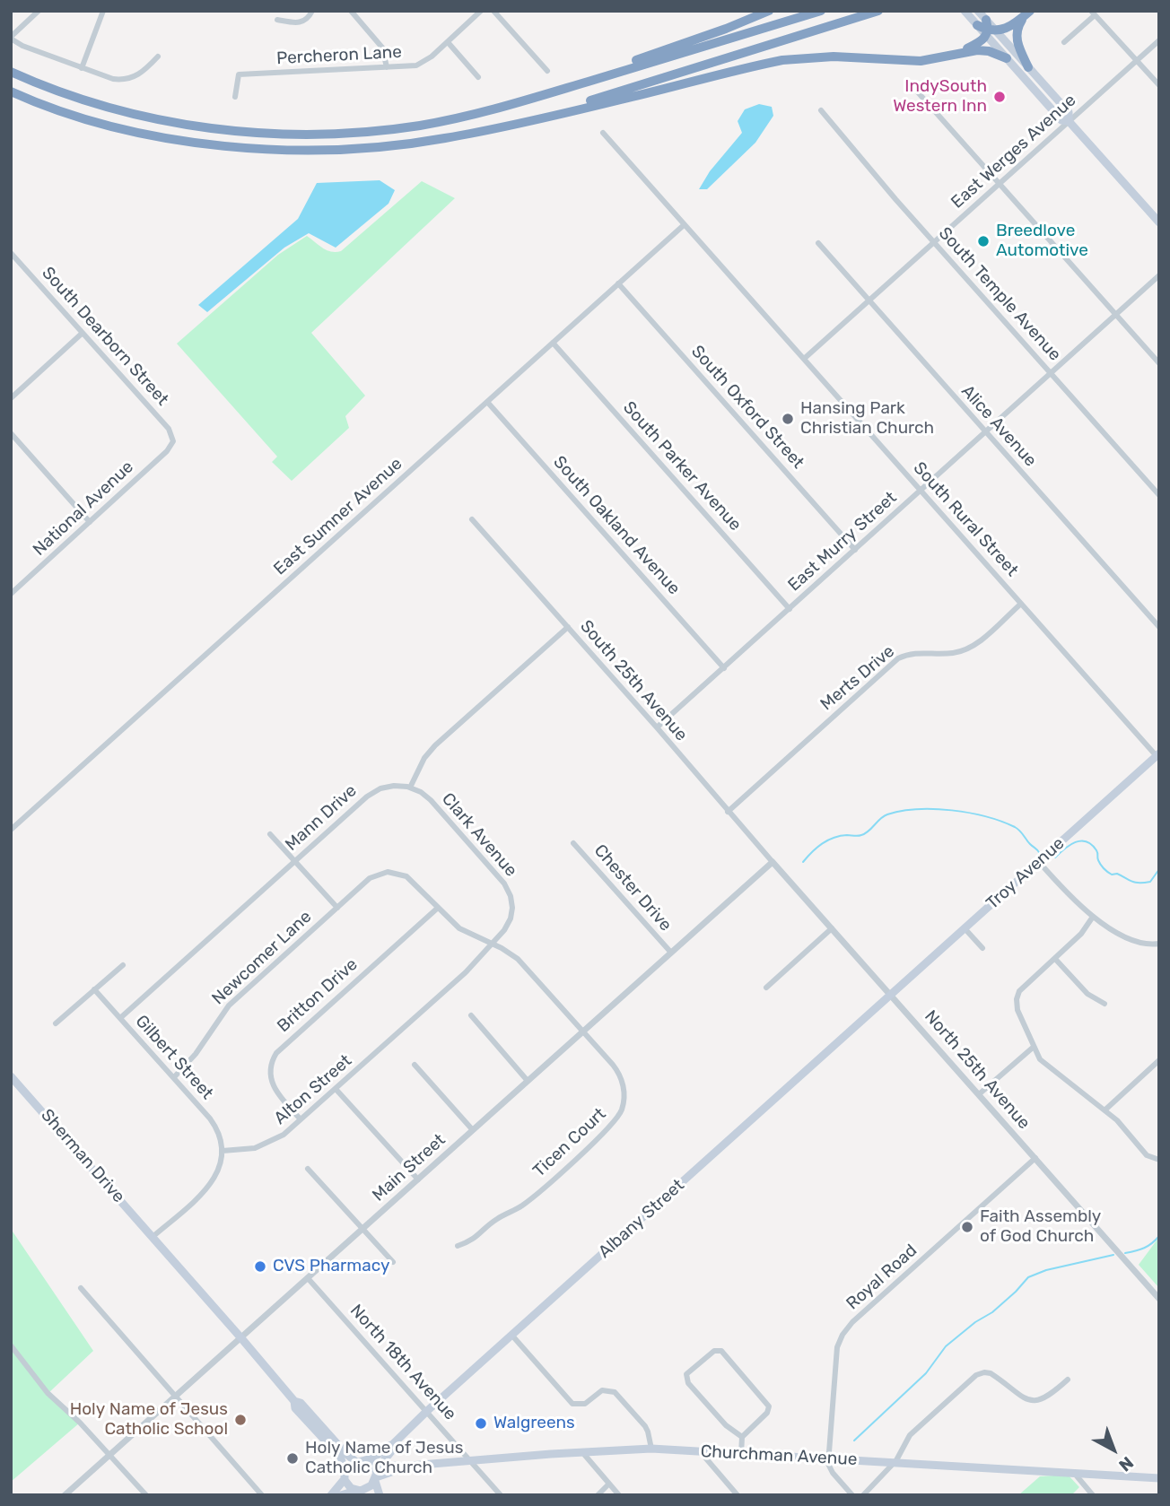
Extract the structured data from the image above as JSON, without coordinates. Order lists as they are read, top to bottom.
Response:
{
  "streets": {
    "main road": [
      "Troy Avenue",
      "Sherman Drive",
      "Albany Street",
      "Churchman Avenue"
    ],
    "street": [
      "Percheron Lane",
      "East Werges Avenue",
      "South Temple Avenue",
      "South Dearborn Street",
      "South Oxford Street",
      "Alice Avenue",
      "South Parker Avenue",
      "National Avenue",
      "East Sumner Avenue",
      "South Rural Street",
      "South Oakland Avenue",
      "East Murry Street",
      "Merts Drive",
      "South 25th Avenue",
      "Mann Drive",
      "Clark Avenue",
      "Chester Drive",
      "Newcomer Lane",
      "Britton Drive",
      "Gilbert Street",
      "North 25th Avenue",
      "Alton Street",
      "Ticen Court",
      "Main Street",
      "Royal Road",
      "North 18th Avenue"
    ]
  },
  "crossings": [
    ["East Werges Avenue", "South Temple Avenue"],
    ["East Werges Avenue", "Alice Avenue"],
    ["East Werges Avenue", "South Rural Street"],
    ["South Temple Avenue", "East Murry Street"],
    ["South Dearborn Street", "National Avenue"],
    ["South Oxford Street", "East Sumner Avenue"],
    ["South Oxford Street", "East Murry Street"],
    ["Alice Avenue", "East Murry Street"],
    ["South Parker Avenue", "East Sumner Avenue"],
    ["South Parker Avenue", "East Murry Street"],
    ["East Sumner Avenue", "South Rural Street"],
    ["East Sumner Avenue", "South Oakland Avenue"],
    ["South Rural Street", "East Murry Street"],
    ["South Rural Street", "Merts Drive"],
    ["South Rural Street", "Troy Avenue"],
    ["South Oakland Avenue", "East Murry Street"],
    ["East Murry Street", "South 25th Avenue"],
    ["Merts Drive", "South 25th Avenue"],
    ["South 25th Avenue", "North 25th Avenue"],
    ["South 25th Avenue", "Main Street"],
    ["Mann Drive", "Clark Avenue"],
    ["Mann Drive", "Gilbert Street"],
    ["Clark Avenue", "Alton Street"],
    ["Clark Avenue", "Ticen Court"],
    ["Troy Avenue", "North 25th Avenue"],
    ["Troy Avenue", "Albany Street"],
    ["Chester Drive", "Main Street"],
    ["Newcomer Lane", "Gilbert Street"],
    ["Newcomer Lane", "Ticen Court"],
    ["Britton Drive", "Alton Street"],
    ["Britton Drive", "Ticen Court"],
    ["Gilbert Street", "Alton Street"],
    ["North 25th Avenue", "Main Street"],
    ["North 25th Avenue", "Albany Street"],
    ["North 25th Avenue", "Royal Road"],
    ["Alton Street", "Ticen Court"],
    ["Ticen Court", "Main Street"],
    ["Sherman Drive", "Main Street"],
    ["Main Street", "North 18th Avenue"],
    ["Albany Street", "North 18th Avenue"],
    ["Albany Street", "Churchman Avenue"],
    ["Royal Road", "Churchman Avenue"],
    ["North 18th Avenue", "Churchman Avenue"]
  ],
  "places": [
    "IndySouth Western Inn",
    "Breedlove Automotive",
    "Hansing Park Christian Church",
    "Faith Assembly of God Church",
    "CVS Pharmacy",
    "Holy Name of Jesus Catholic School",
    "Walgreens",
    "Holy Name of Jesus Catholic Church"
  ],
  "north": "bottom right"
}
